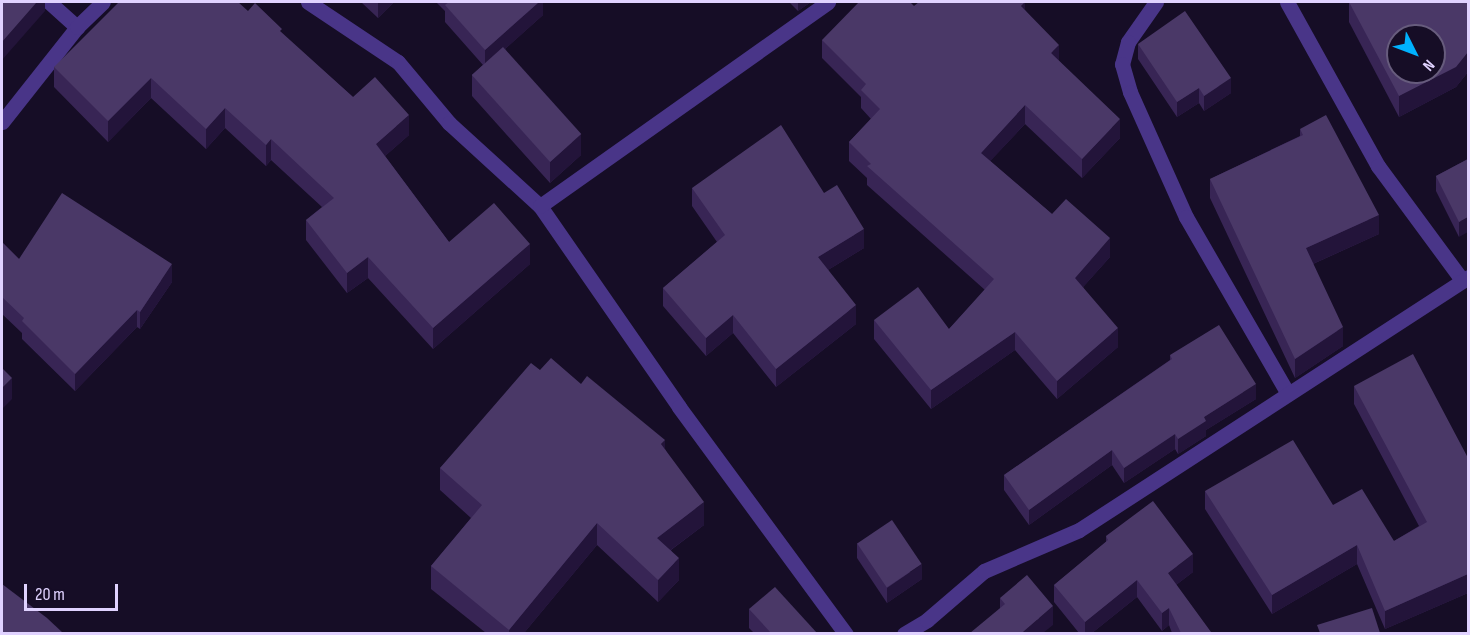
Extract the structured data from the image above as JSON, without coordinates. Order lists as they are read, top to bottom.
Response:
{
  "scale_bar": "20 m",
  "north": "bottom right"
}
